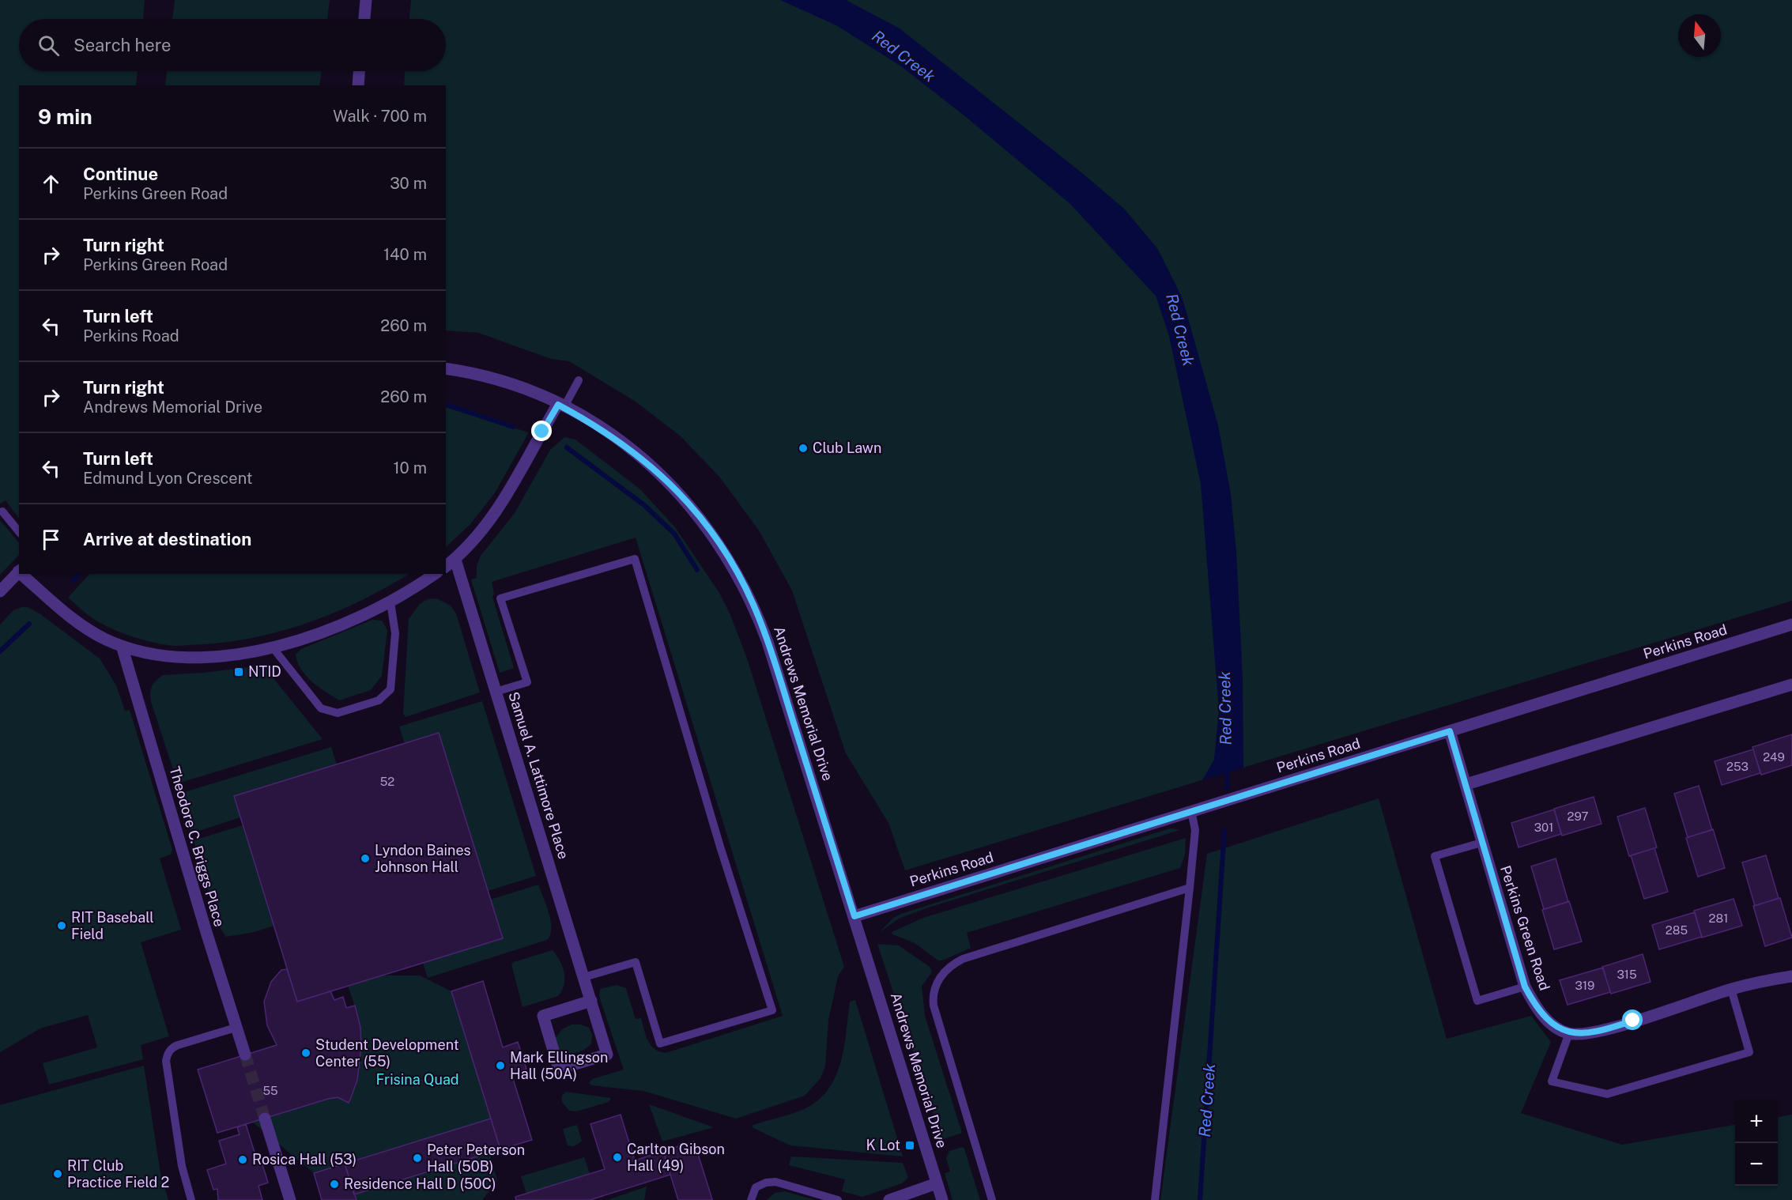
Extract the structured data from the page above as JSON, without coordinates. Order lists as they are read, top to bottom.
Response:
{
  "streets": {
    "street": [
      "Perkins Road",
      "Andrews Memorial Drive",
      "Samuel A. Lattimore Place",
      "Theodore C. Briggs Place",
      "Perkins Green Road"
    ]
  },
  "crossings": [
    ["Perkins Road", "Andrews Memorial Drive"],
    ["Perkins Road", "Perkins Green Road"]
  ],
  "water": ["Red Creek"],
  "parks": ["Frisina Quad"],
  "places": {
    "other": [
      "Club Lawn",
      "Lyndon Baines Johnson Hall",
      "RIT Baseball Field",
      "Student Development Center (55)",
      "Mark Ellingson Hall (50A)",
      "Carlton Gibson Hall (49)",
      "Peter Peterson Hall (50B)",
      "Rosica Hall (53)",
      "RIT Club Practice Field 2",
      "Residence Hall D (50C)"
    ],
    "transit": ["NTID", "K Lot"]
  },
  "house_numbers": [
    "249",
    "253",
    "52",
    "297",
    "301",
    "281",
    "285",
    "315",
    "319",
    "55"
  ],
  "north": "top",
  "page": {
    "search": "Search here",
    "heading": ["9 min", "Walk · 700 m"],
    "list": [
      ["Continue", "Perkins Green Road", "30 m"],
      ["Turn right", "Perkins Green Road", "140 m"],
      ["Turn left", "Perkins Road", "260 m"],
      ["Turn right", "Andrews Memorial Drive", "260 m"],
      ["Turn left", "Edmund Lyon Crescent", "10 m"],
      "Arrive at destination"
    ],
    "map_buttons": ["+", "−"]
  }
}
